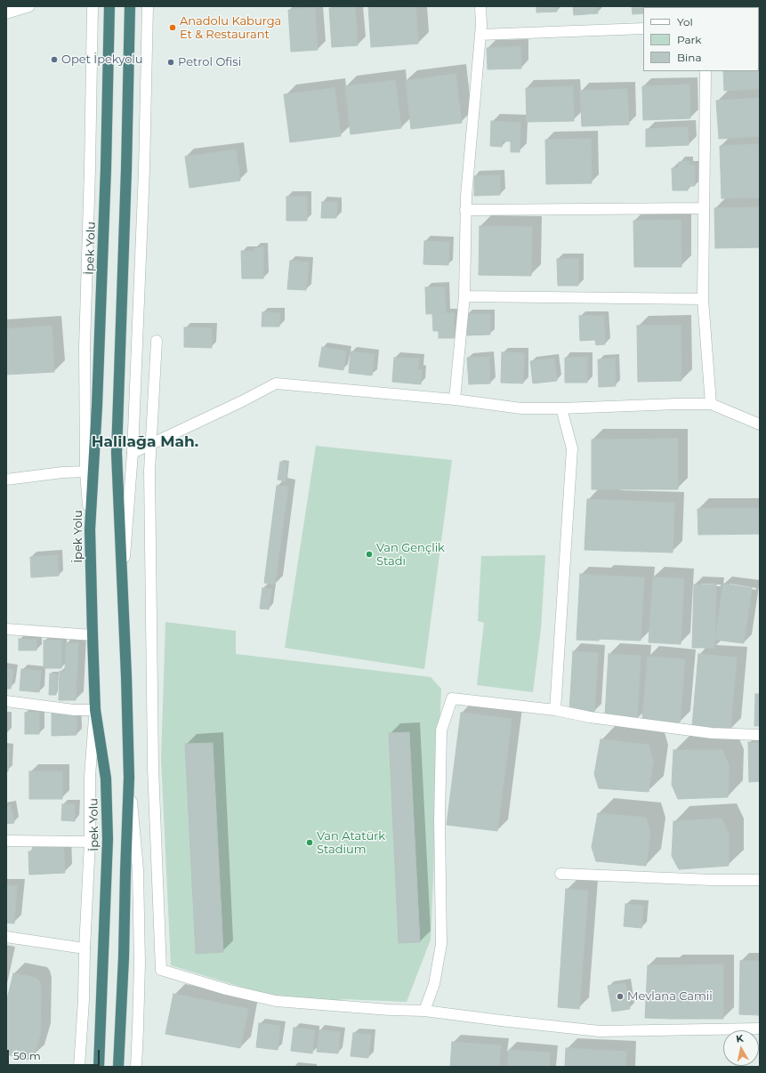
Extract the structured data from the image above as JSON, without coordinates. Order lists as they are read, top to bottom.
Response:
{
  "streets": {
    "highway": ["İpek Yolu"]
  },
  "districts": ["Halilağa Mah."],
  "places": [
    "Anadolu Kaburga Et & Restaurant",
    "Opet İpekyolu",
    "Petrol Ofisi",
    "Van Gençlik Stadı",
    "Van Atatürk Stadium",
    "Mevlana Camii"
  ],
  "legend": ["Yol", "Park", "Bina"],
  "scale_bar": "50 m",
  "north": "top"
}
